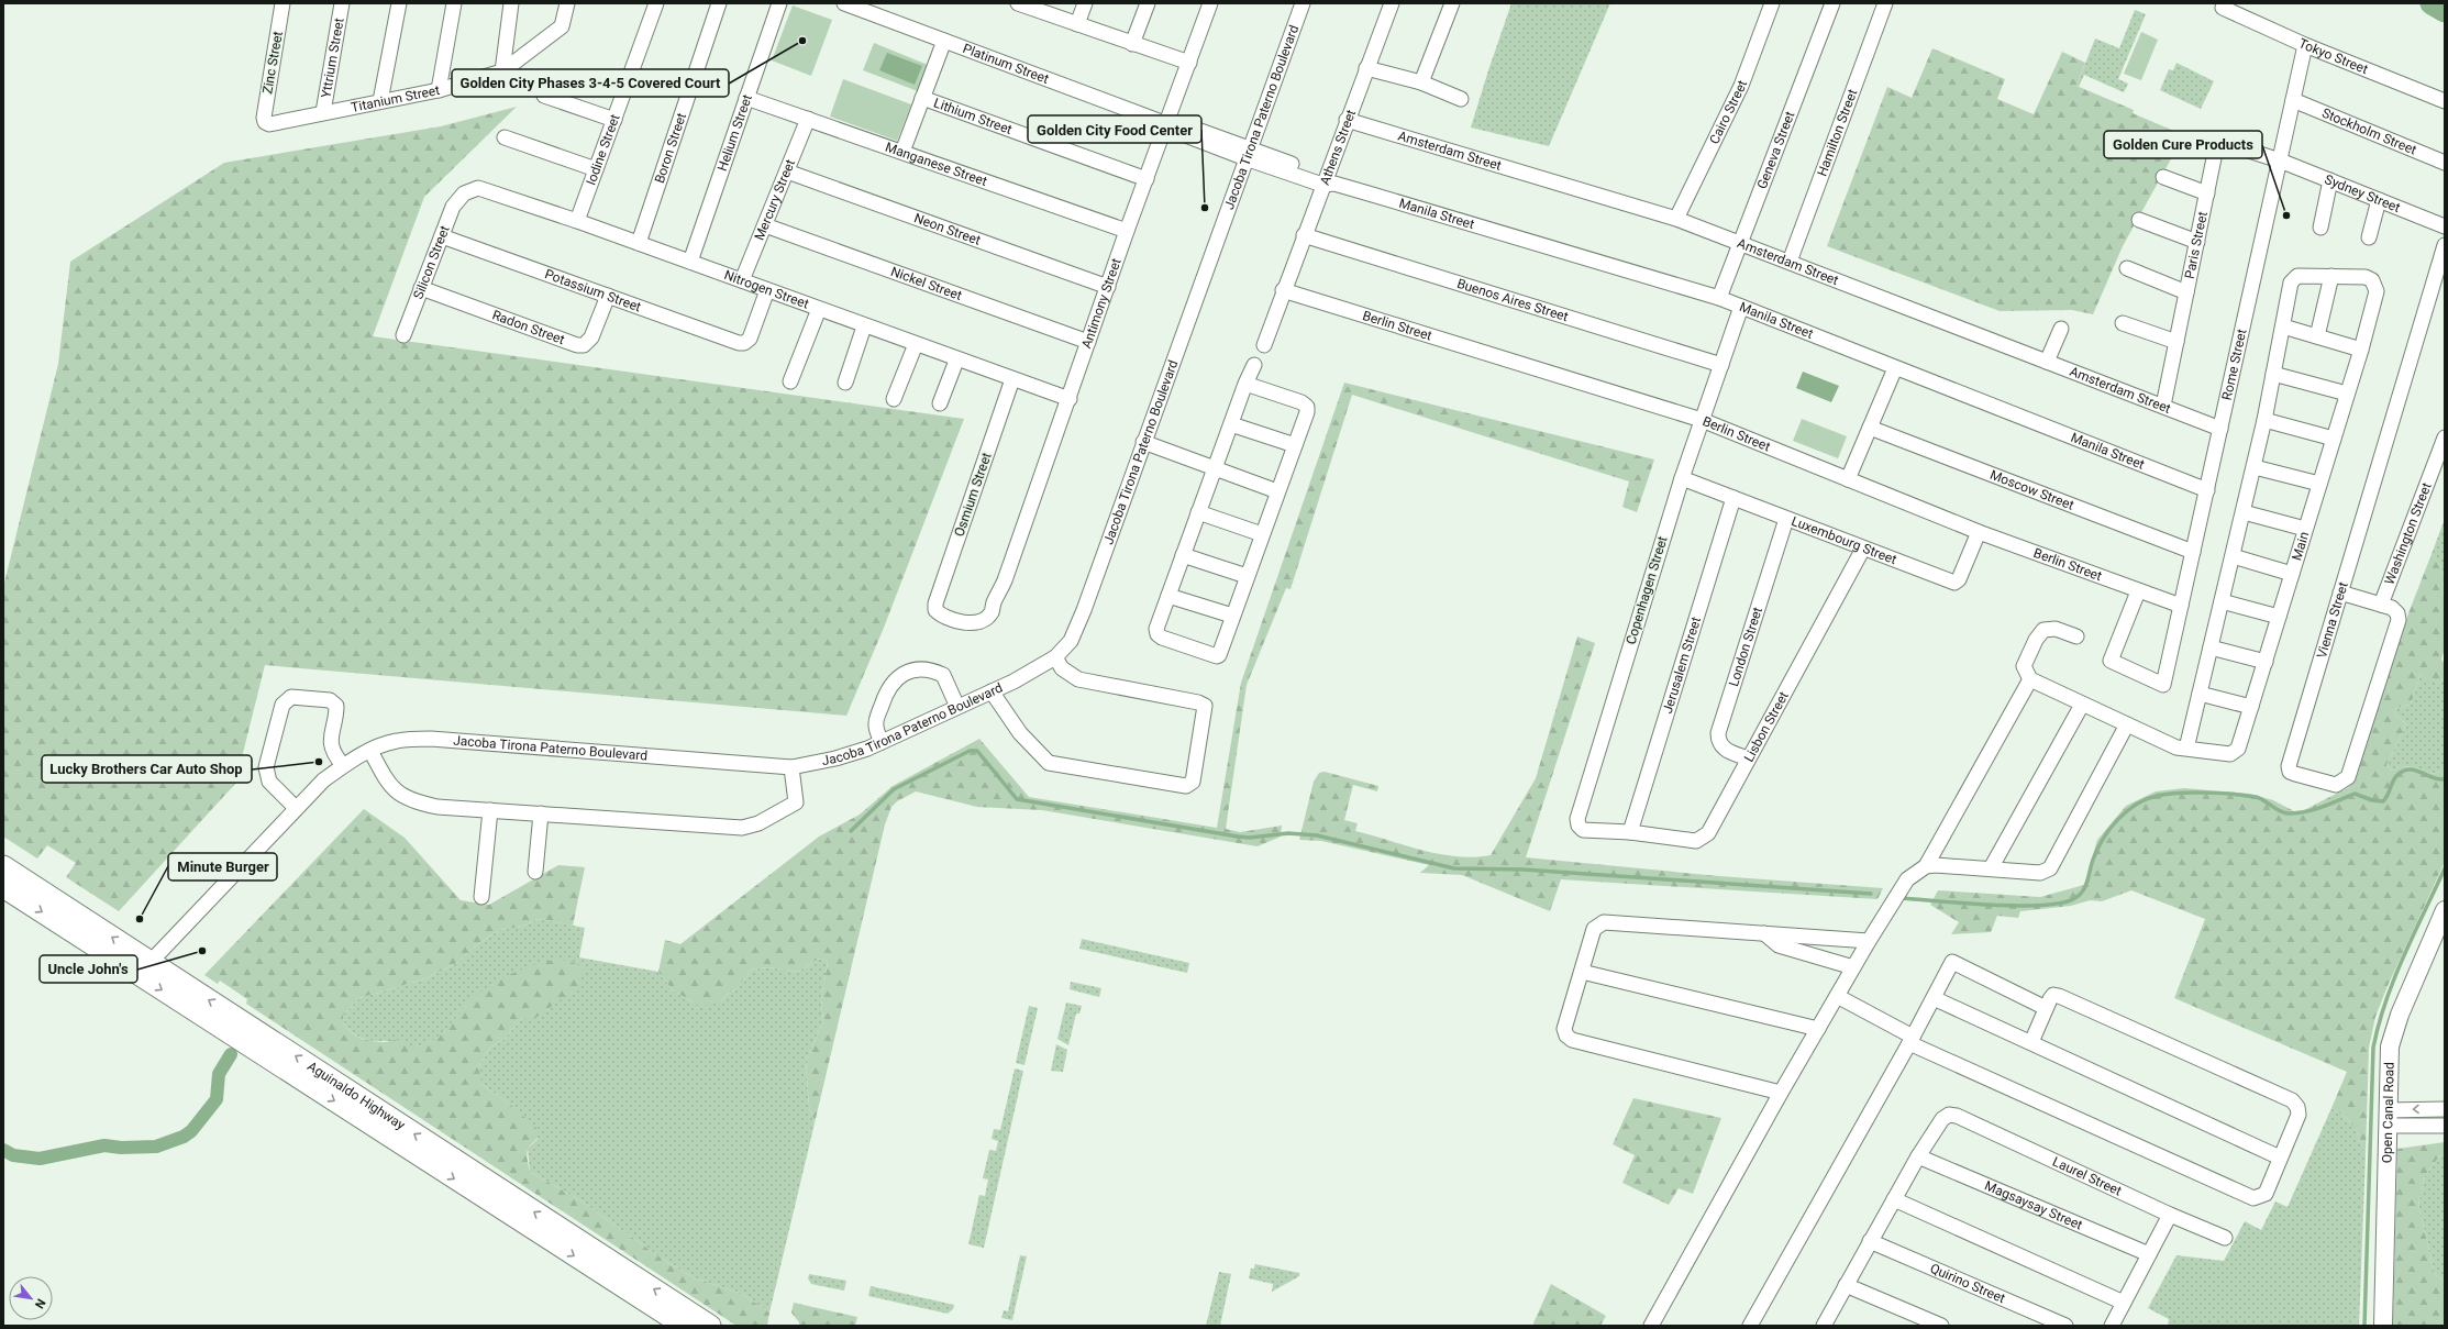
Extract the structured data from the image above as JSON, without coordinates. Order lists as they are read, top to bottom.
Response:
{
  "streets": {
    "highway": ["Aguinaldo Highway"],
    "main road": ["Open Canal Road"],
    "street": [
      "Tokyo Street",
      "Yttrium Street",
      "Zinc Street",
      "Platinum Street",
      "Titanium Street",
      "Cairo Street",
      "Lithium Street",
      "Jacoba Tirona Paterno Boulevard",
      "Hamilton Street",
      "Stockholm Street",
      "Helium Street",
      "Athens Street",
      "Boron Street",
      "Iodine Street",
      "Amsterdam Street",
      "Geneva Street",
      "Manganese Street",
      "Sydney Street",
      "Mercury Street",
      "Manila Street",
      "Neon Street",
      "Paris Street",
      "Silicon Street",
      "Nickel Street",
      "Potassium Street",
      "Nitrogen Street",
      "Buenos Aires Street",
      "Antimony Street",
      "Berlin Street",
      "Radon Street",
      "Rome Street",
      "Moscow Street",
      "Osmium Street",
      "Washington Street",
      "Luxembourg Street",
      "Main",
      "Copenhagen Street",
      "Vienna Street",
      "London Street",
      "Jerusalem Street",
      "Lisbon Street",
      "Laurel Street",
      "Magsaysay Street",
      "Quirino Street"
    ]
  },
  "crossings": [
    ["Tokyo Street", "Rome Street"],
    ["Yttrium Street", "Titanium Street"],
    ["Zinc Street", "Titanium Street"],
    ["Platinum Street", "Jacoba Tirona Paterno Boulevard"],
    ["Platinum Street", "Manila Street"],
    ["Platinum Street", "Antimony Street"],
    ["Cairo Street", "Amsterdam Street"],
    ["Lithium Street", "Antimony Street"],
    ["Jacoba Tirona Paterno Boulevard", "Manila Street"],
    ["Jacoba Tirona Paterno Boulevard", "Aguinaldo Highway"],
    ["Hamilton Street", "Amsterdam Street"],
    ["Stockholm Street", "Rome Street"],
    ["Helium Street", "Manganese Street"],
    ["Helium Street", "Nitrogen Street"],
    ["Athens Street", "Amsterdam Street"],
    ["Athens Street", "Manila Street"],
    ["Athens Street", "Buenos Aires Street"],
    ["Athens Street", "Berlin Street"],
    ["Boron Street", "Nitrogen Street"],
    ["Iodine Street", "Nitrogen Street"],
    ["Amsterdam Street", "Geneva Street"],
    ["Amsterdam Street", "Paris Street"],
    ["Amsterdam Street", "Rome Street"],
    ["Geneva Street", "Manila Street"],
    ["Manganese Street", "Mercury Street"],
    ["Manganese Street", "Antimony Street"],
    ["Sydney Street", "Paris Street"],
    ["Sydney Street", "Rome Street"],
    ["Mercury Street", "Neon Street"],
    ["Mercury Street", "Nickel Street"],
    ["Mercury Street", "Nitrogen Street"],
    ["Manila Street", "Rome Street"],
    ["Manila Street", "Copenhagen Street"],
    ["Neon Street", "Antimony Street"],
    ["Paris Street", "Rome Street"],
    ["Silicon Street", "Potassium Street"],
    ["Silicon Street", "Nitrogen Street"],
    ["Silicon Street", "Radon Street"],
    ["Nickel Street", "Antimony Street"],
    ["Potassium Street", "Nitrogen Street"],
    ["Potassium Street", "Radon Street"],
    ["Nitrogen Street", "Antimony Street"],
    ["Nitrogen Street", "Osmium Street"],
    ["Buenos Aires Street", "Copenhagen Street"],
    ["Antimony Street", "Osmium Street"],
    ["Berlin Street", "Rome Street"],
    ["Berlin Street", "Luxembourg Street"],
    ["Berlin Street", "Copenhagen Street"],
    ["Rome Street", "Moscow Street"],
    ["Washington Street", "Vienna Street"],
    ["Luxembourg Street", "Copenhagen Street"],
    ["Luxembourg Street", "London Street"],
    ["Luxembourg Street", "Jerusalem Street"],
    ["Luxembourg Street", "Lisbon Street"],
    ["Copenhagen Street", "Jerusalem Street"],
    ["Copenhagen Street", "Lisbon Street"],
    ["London Street", "Lisbon Street"],
    ["Jerusalem Street", "Lisbon Street"],
    ["Laurel Street", "Magsaysay Street"]
  ],
  "places": [
    "Golden City Phases 3-4-5 Covered Court",
    "Golden City Food Center",
    "Golden Cure Products",
    "Lucky Brothers Car Auto Shop",
    "Minute Burger",
    "Uncle John's"
  ],
  "north": "bottom right"
}
